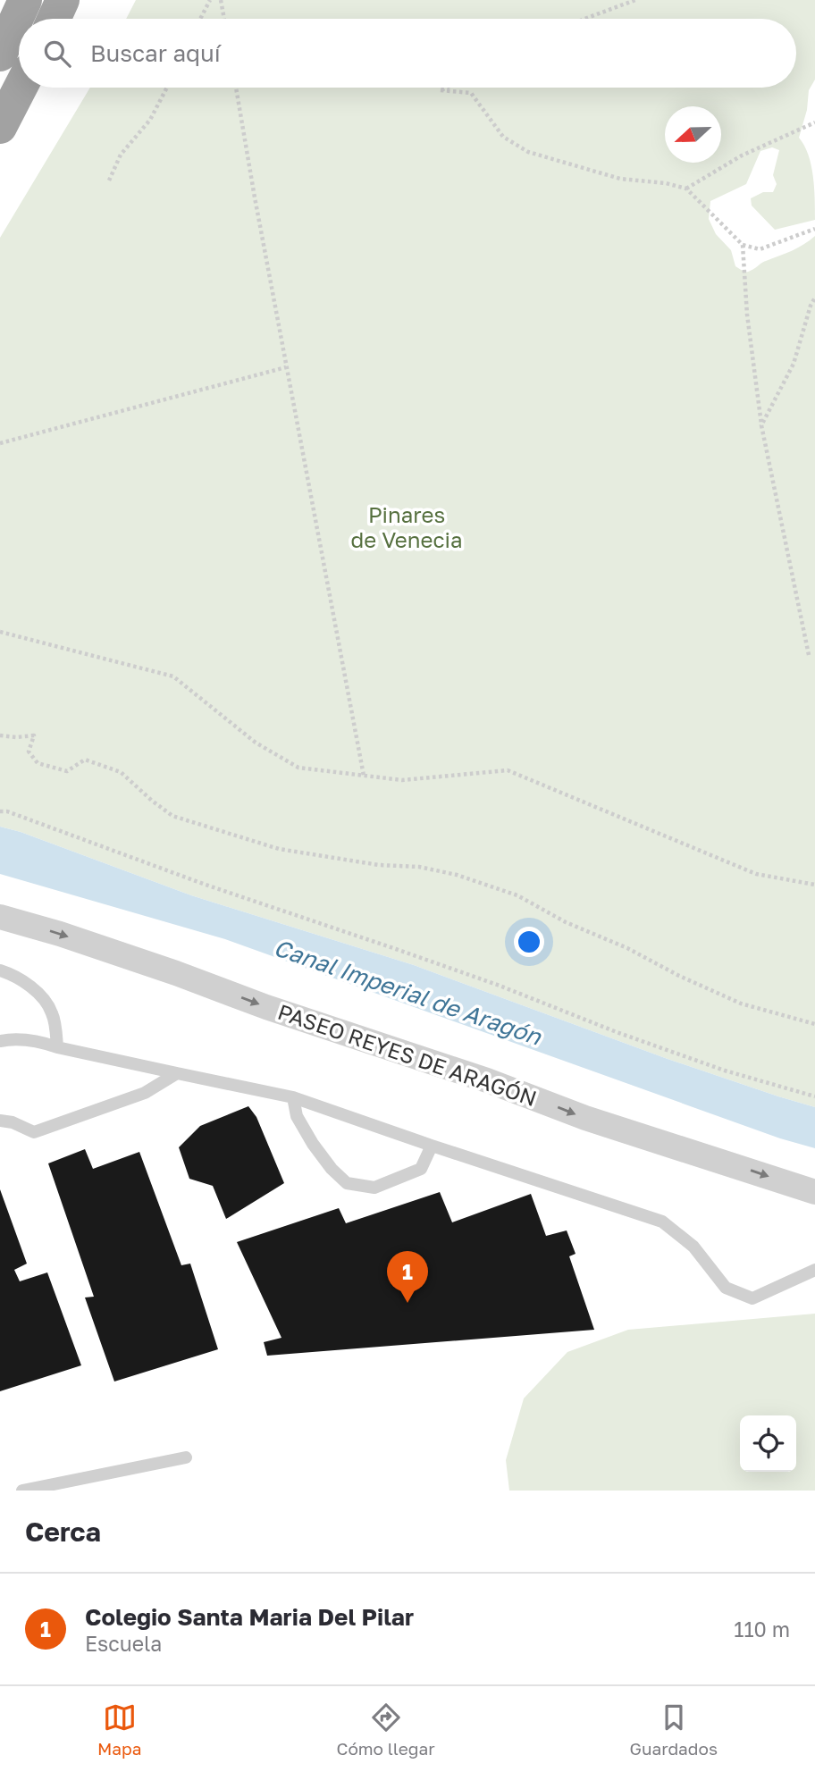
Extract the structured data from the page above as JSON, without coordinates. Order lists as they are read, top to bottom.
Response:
{
  "streets": {
    "street": ["PASEO REYES DE ARAGÓN"]
  },
  "one_way": ["PASEO REYES DE ARAGÓN"],
  "water": ["Canal Imperial de Aragón"],
  "parks": ["Pinares de Venecia"],
  "north": "left",
  "page": {
    "search": "Buscar aquí",
    "pins": "1",
    "heading": "Cerca",
    "list": [
      {
        "mark": "1",
        "name": "Colegio Santa Maria Del Pilar",
        "note": "Escuela",
        "value": "110 m"
      }
    ],
    "nav": ["Mapa", "Cómo llegar", "Guardados"]
  }
}
